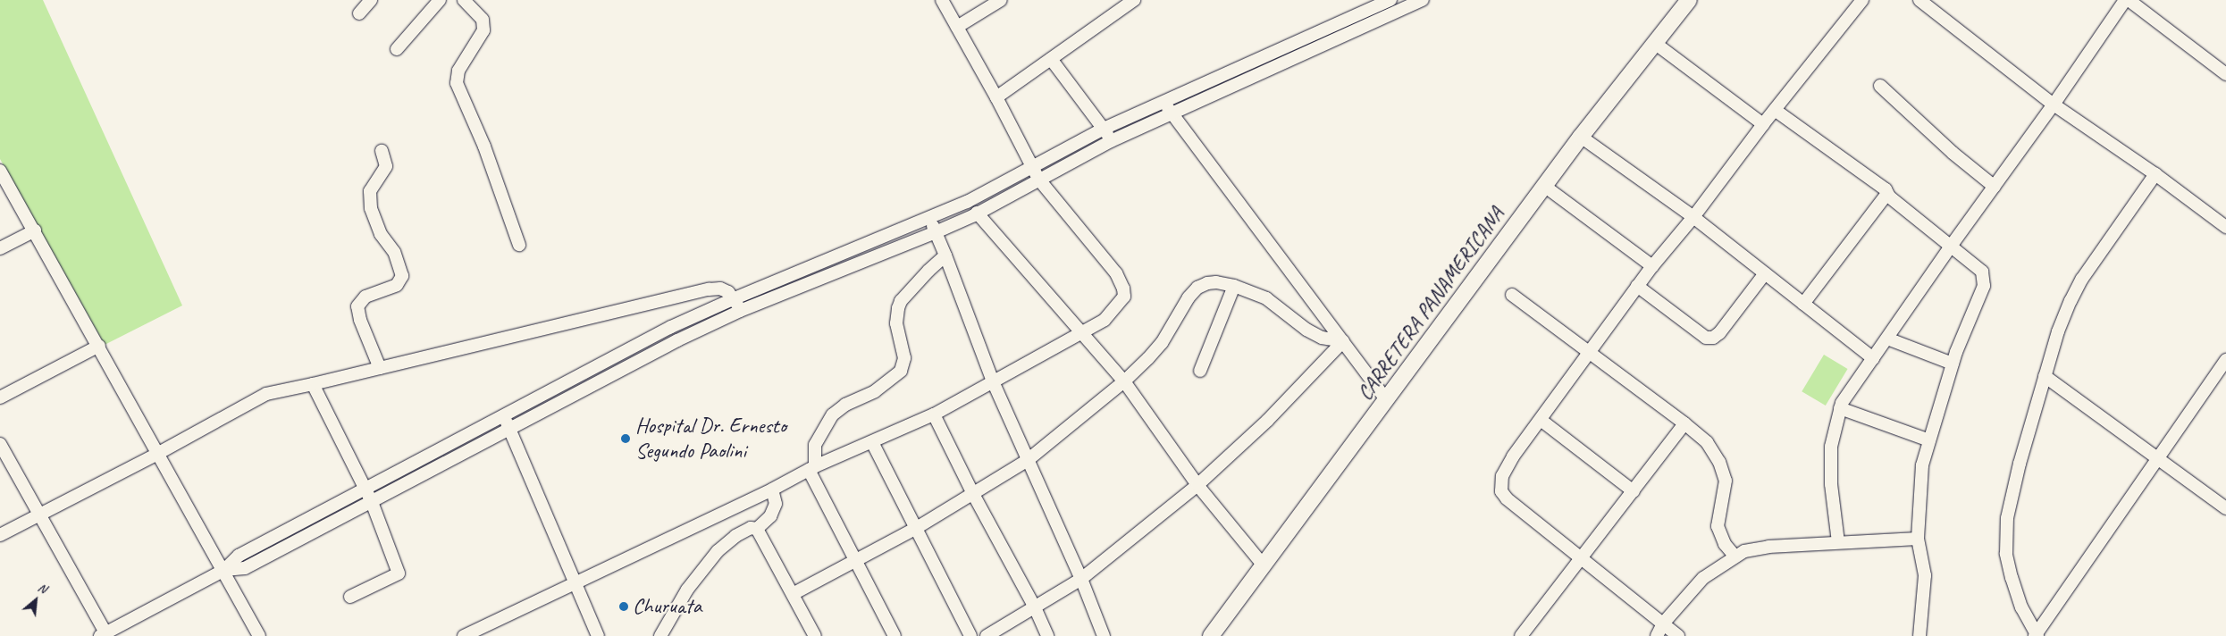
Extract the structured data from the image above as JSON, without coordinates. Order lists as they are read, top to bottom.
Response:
{
  "streets": {
    "main road": ["CARRETERA PANAMERICANA"]
  },
  "places": ["Hospital Dr. Ernesto Segundo Paolini", "Churuata"],
  "north": "top right"
}
